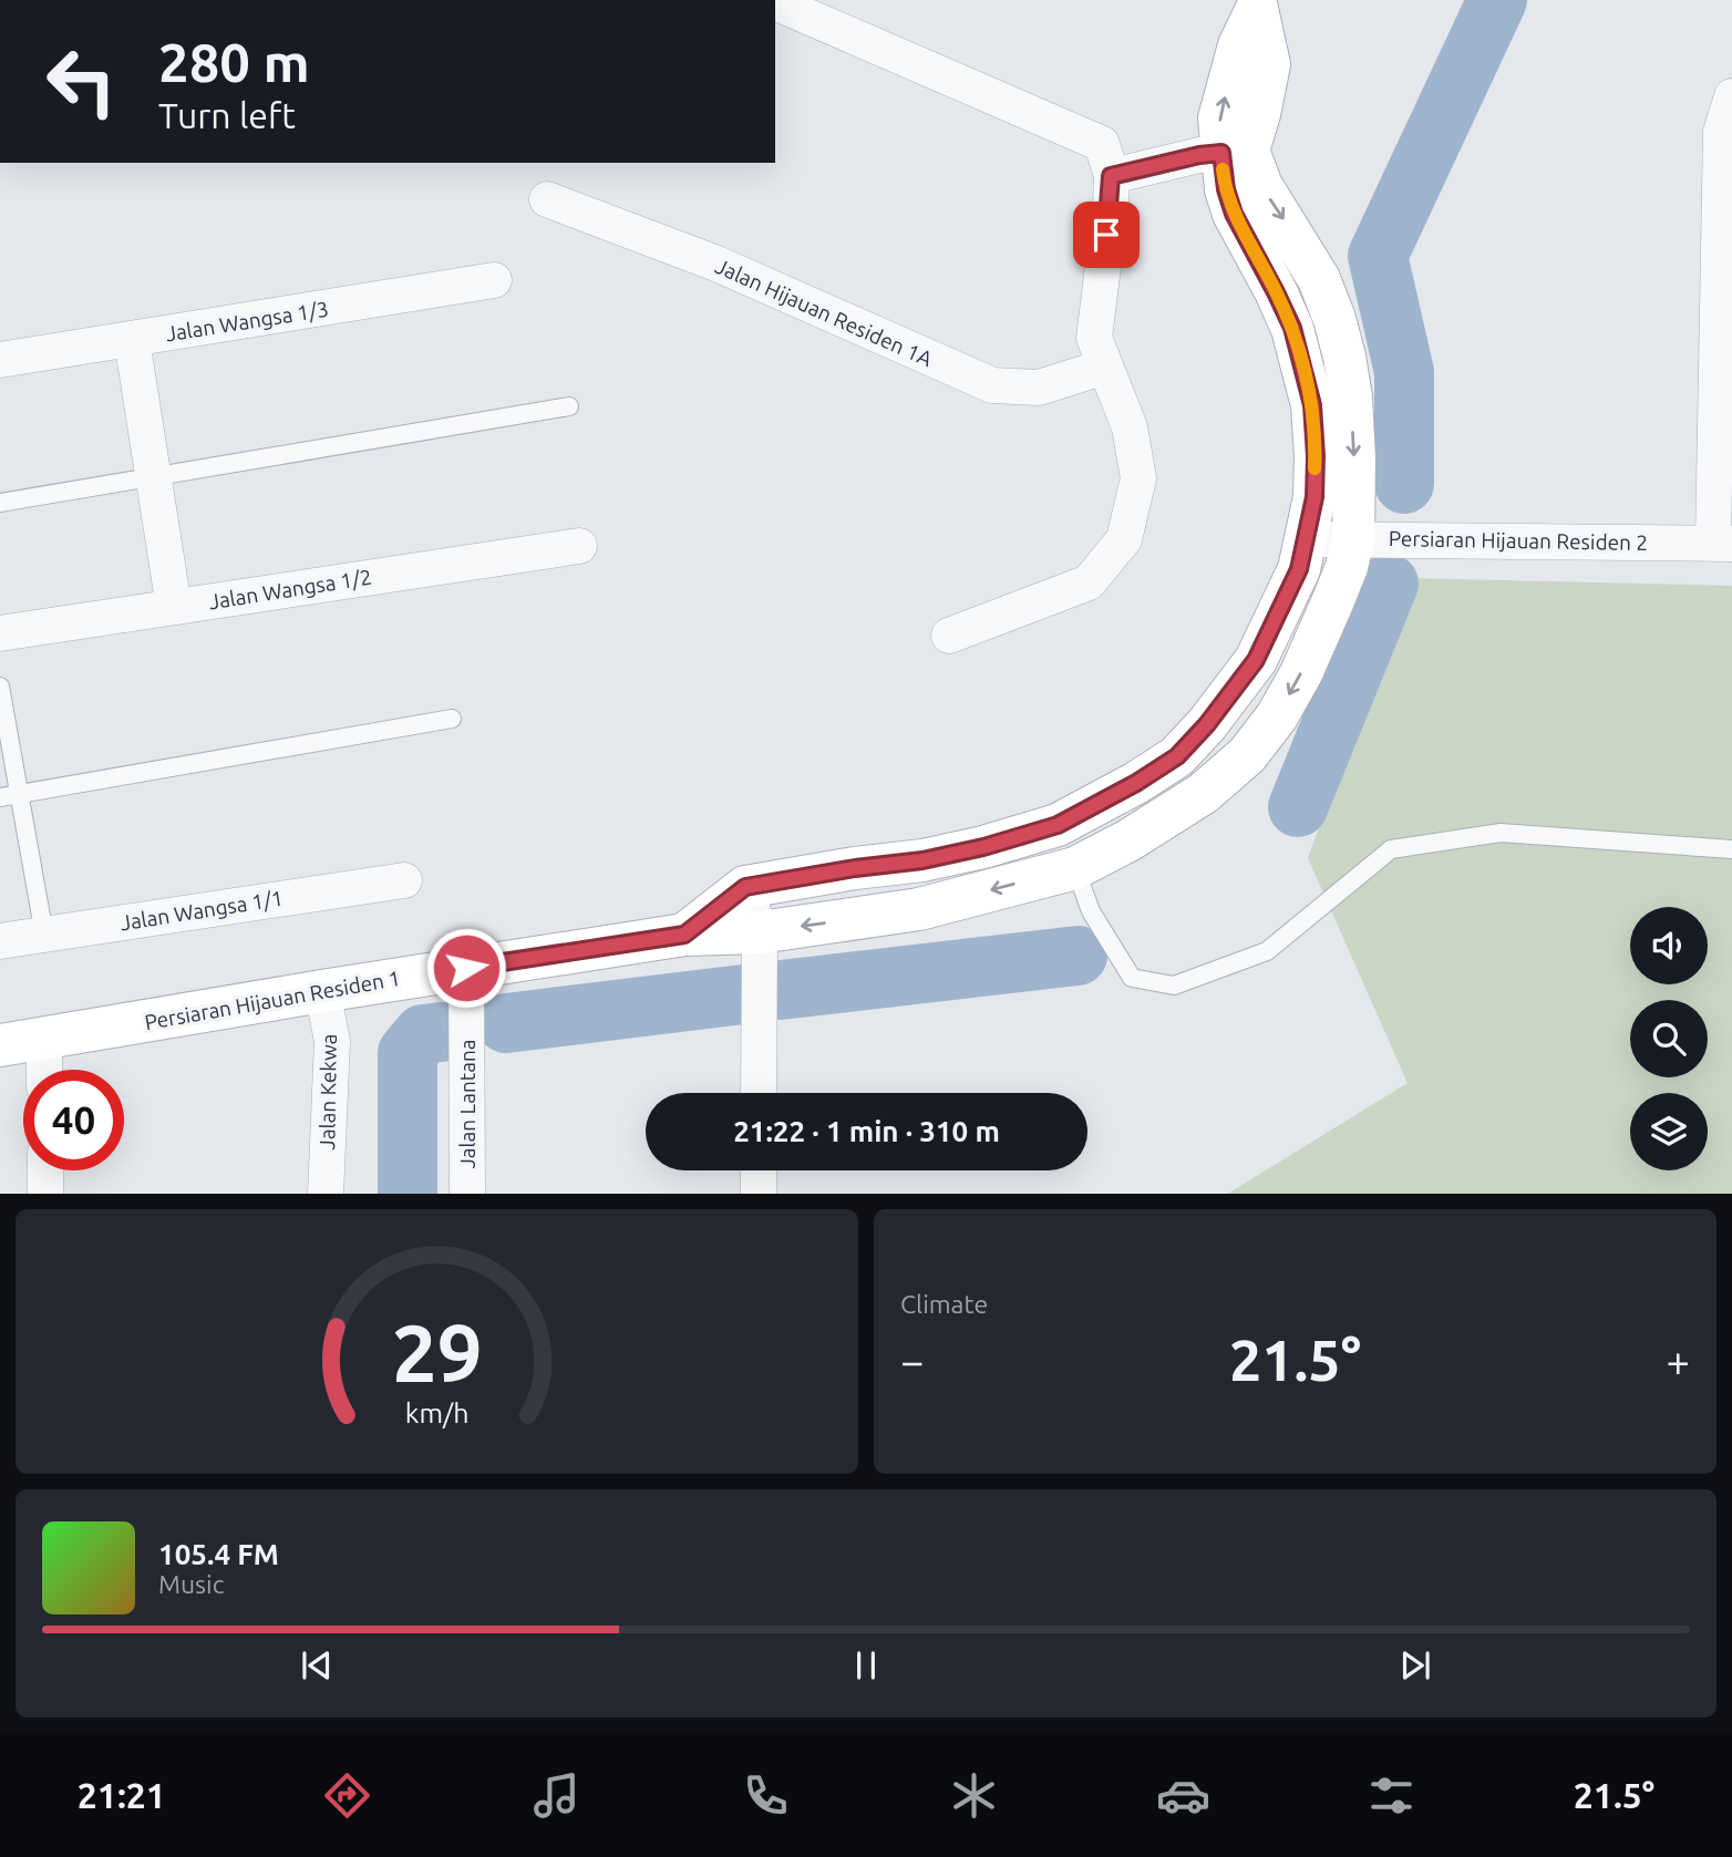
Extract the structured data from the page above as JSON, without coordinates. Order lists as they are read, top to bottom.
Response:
{
  "streets": {
    "street": [
      "Jalan Hijauan Residen 1A",
      "Jalan Wangsa 1/3",
      "Persiaran Hijauan Residen 2",
      "Jalan Wangsa 1/2",
      "Jalan Wangsa 1/1",
      "Persiaran Hijauan Residen 1",
      "Jalan Kekwa",
      "Jalan Lantana"
    ]
  },
  "crossings": [
    ["Persiaran Hijauan Residen 2", "Persiaran Hijauan Residen 1"],
    ["Persiaran Hijauan Residen 1", "Jalan Kekwa"],
    ["Persiaran Hijauan Residen 1", "Jalan Lantana"]
  ],
  "page": {
    "turn": ["280 m", "Turn left"],
    "limit": "40",
    "trip": "21:22 · 1 min · 310 m",
    "tile": "Climate",
    "heat": ["−", "21.5°", "+"],
    "song": ["105.4 FM", "Music"],
    "tabs": ["21:21", "21.5°"],
    "gauge": ["29", "km/h"]
  }
}
